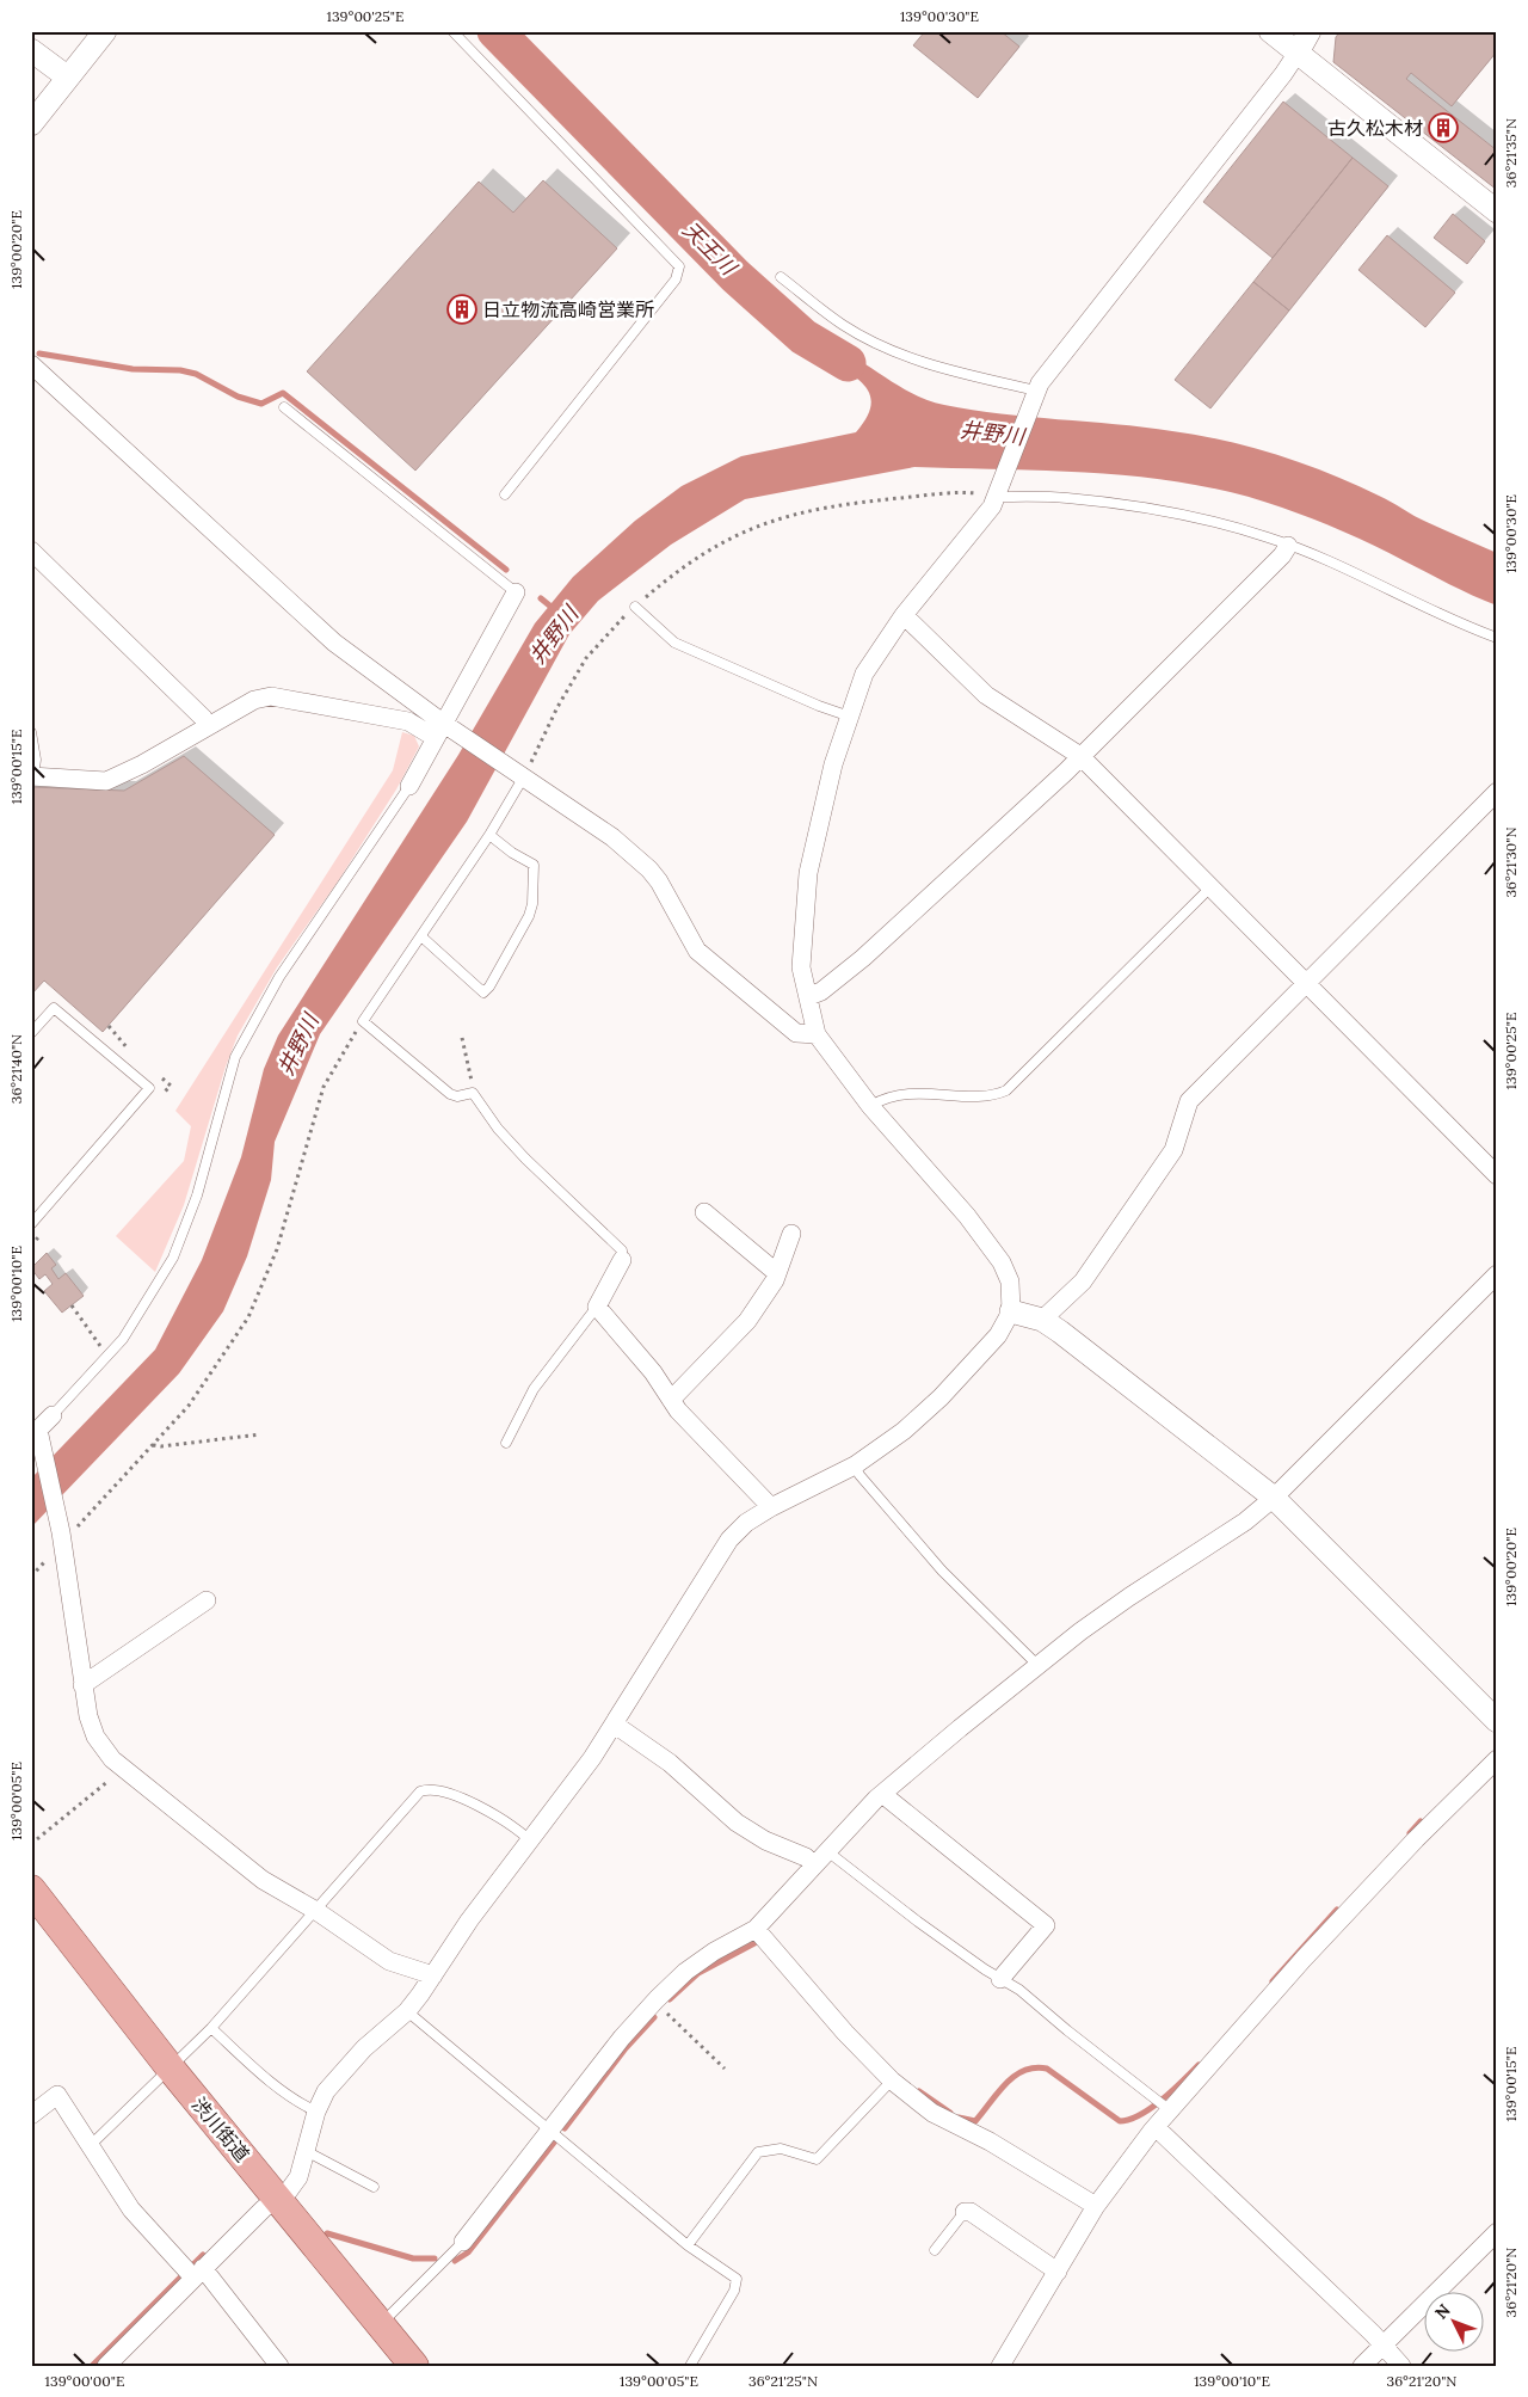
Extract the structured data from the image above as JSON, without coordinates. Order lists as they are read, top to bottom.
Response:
{
  "streets": {
    "main road": ["渋川街道"]
  },
  "water": ["天王川", "井野川"],
  "places": {
    "building": ["古久松木材", "日立物流高崎営業所"]
  },
  "north": "top left",
  "coordinates": [
    "139°00'25\"E",
    "139°00'30\"E",
    "36°21'35\"N",
    "139°00'20\"E",
    "139°00'15\"E",
    "36°21'30\"N",
    "36°21'40\"N",
    "139°00'10\"E",
    "139°00'05\"E",
    "36°21'20\"N",
    "139°00'00\"E",
    "36°21'25\"N"
  ]
}
